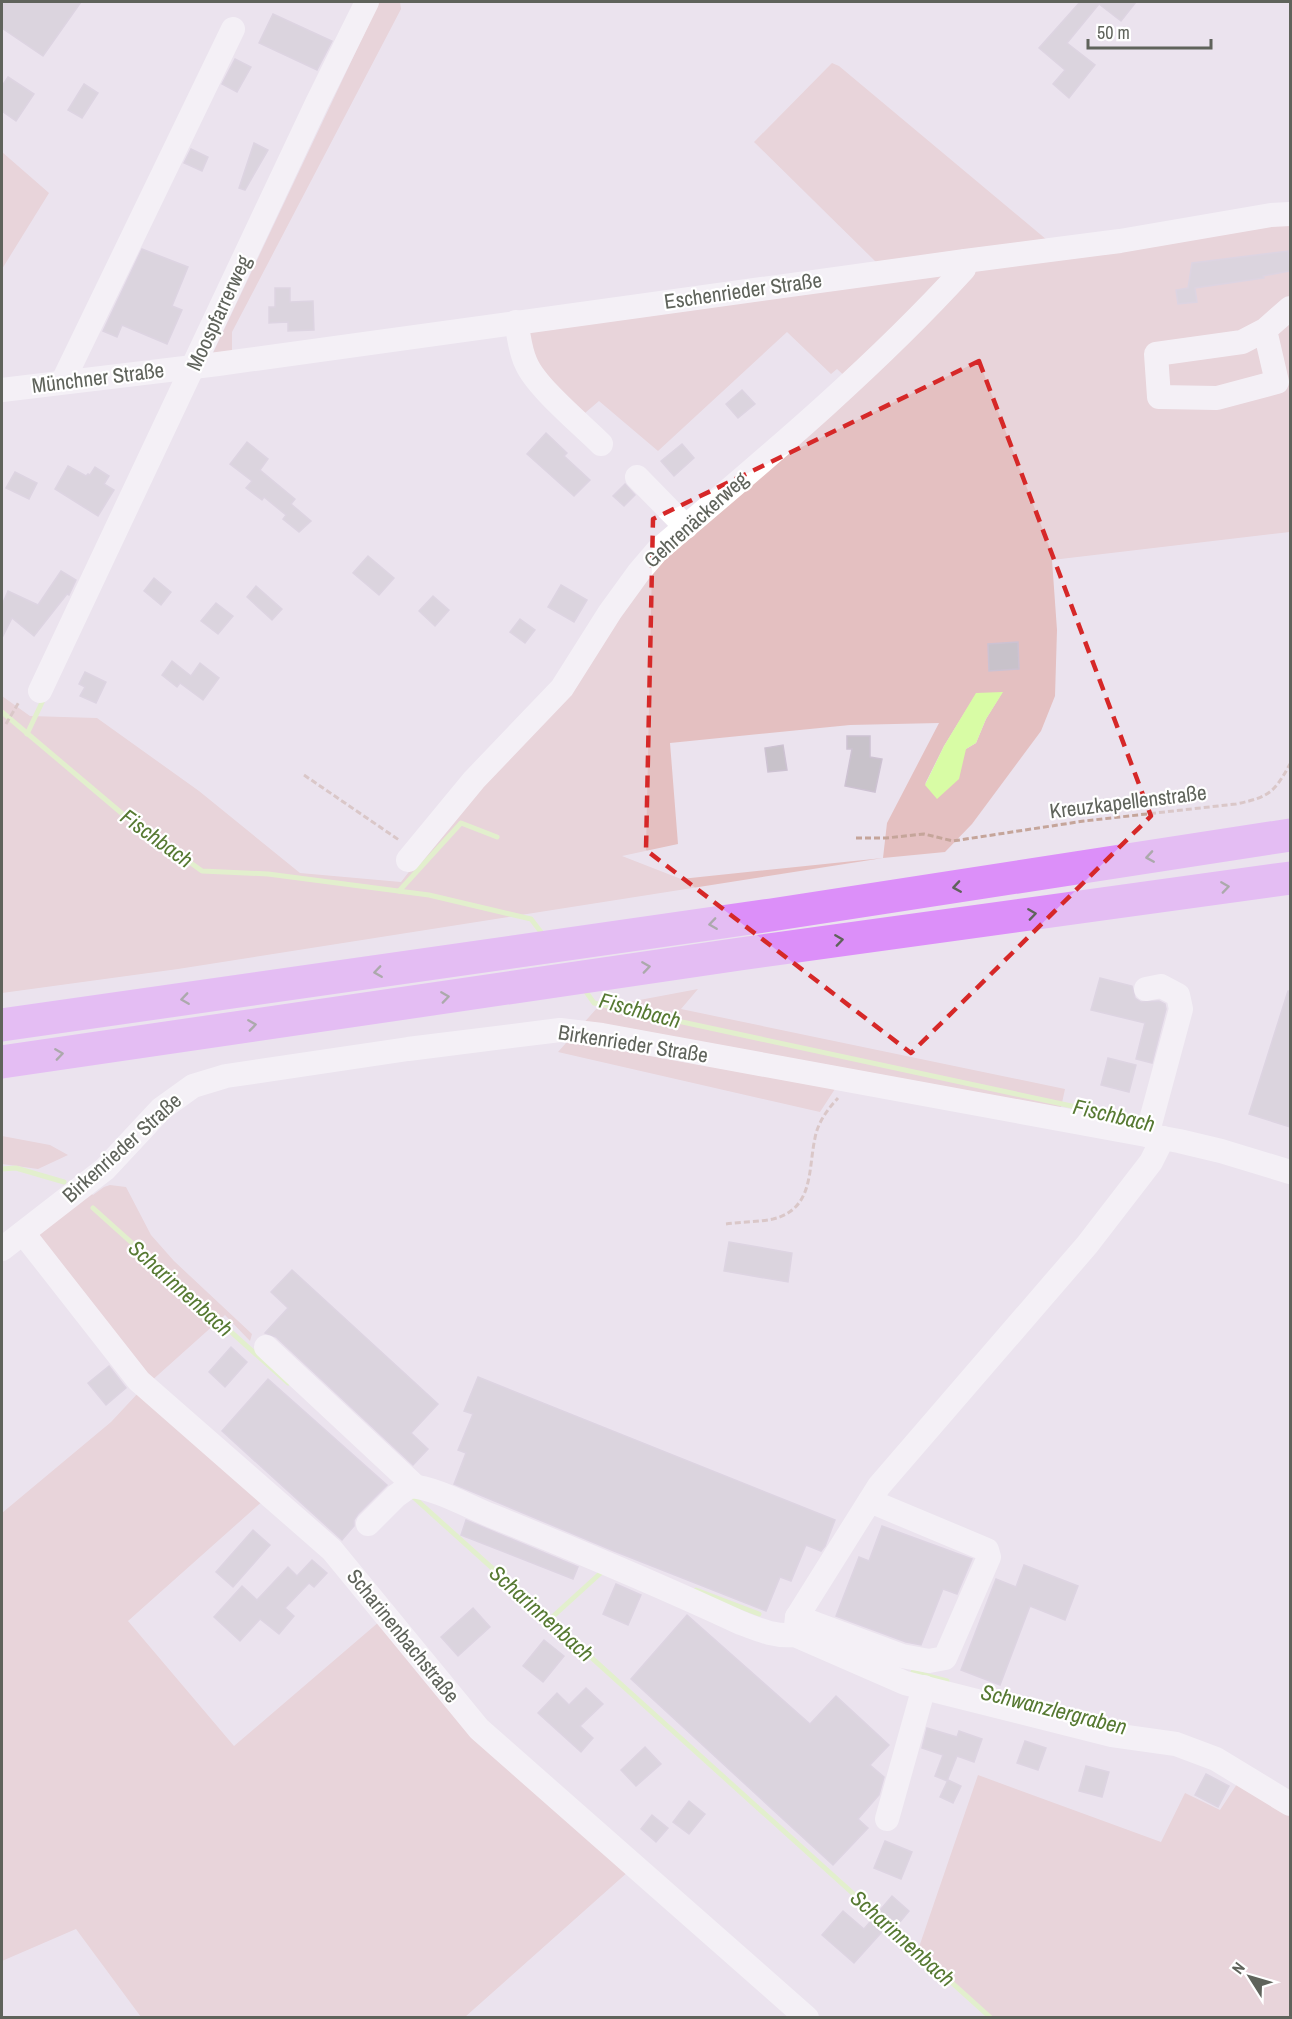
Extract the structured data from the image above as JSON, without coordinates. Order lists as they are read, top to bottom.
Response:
{
  "streets": {
    "street": [
      "Eschenrieder Straße",
      "Moospfarrerweg",
      "Münchner Straße",
      "Gehrenäckerweg",
      "Birkenrieder Straße",
      "Scharinenbachstraße"
    ],
    "path": ["Kreuzkapellenstraße"]
  },
  "crossings": [
    ["Eschenrieder Straße", "Moospfarrerweg"],
    ["Eschenrieder Straße", "Münchner Straße"],
    ["Eschenrieder Straße", "Gehrenäckerweg"],
    ["Moospfarrerweg", "Münchner Straße"],
    ["Birkenrieder Straße", "Scharinenbachstraße"]
  ],
  "water": ["Fischbach", "Scharinnenbach", "Schwanzlergraben"],
  "scale_bar": "50 m",
  "north": "top left"
}
